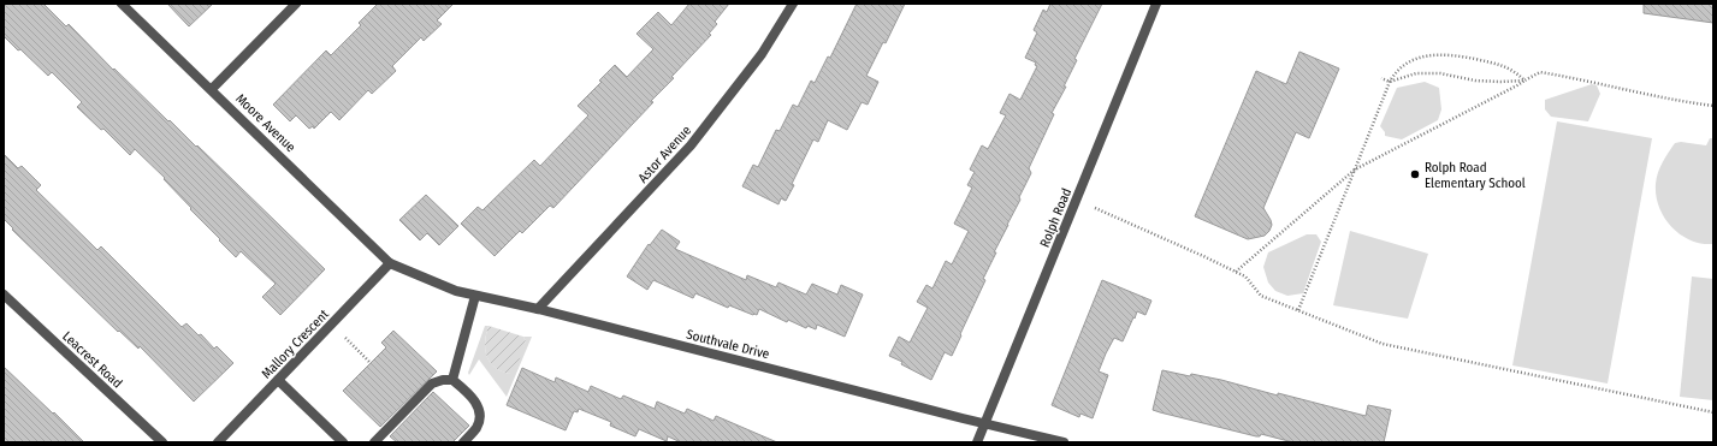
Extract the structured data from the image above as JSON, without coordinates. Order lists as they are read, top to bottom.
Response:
{
  "streets": {
    "street": [
      "Moore Avenue",
      "Astor Avenue",
      "Rolph Road",
      "Mallory Crescent",
      "Southvale Drive",
      "Leacrest Road"
    ]
  },
  "crossings": [
    ["Moore Avenue", "Mallory Crescent"],
    ["Moore Avenue", "Southvale Drive"],
    ["Astor Avenue", "Southvale Drive"],
    ["Rolph Road", "Southvale Drive"],
    ["Mallory Crescent", "Southvale Drive"]
  ],
  "places": ["Rolph Road Elementary School"]
}
